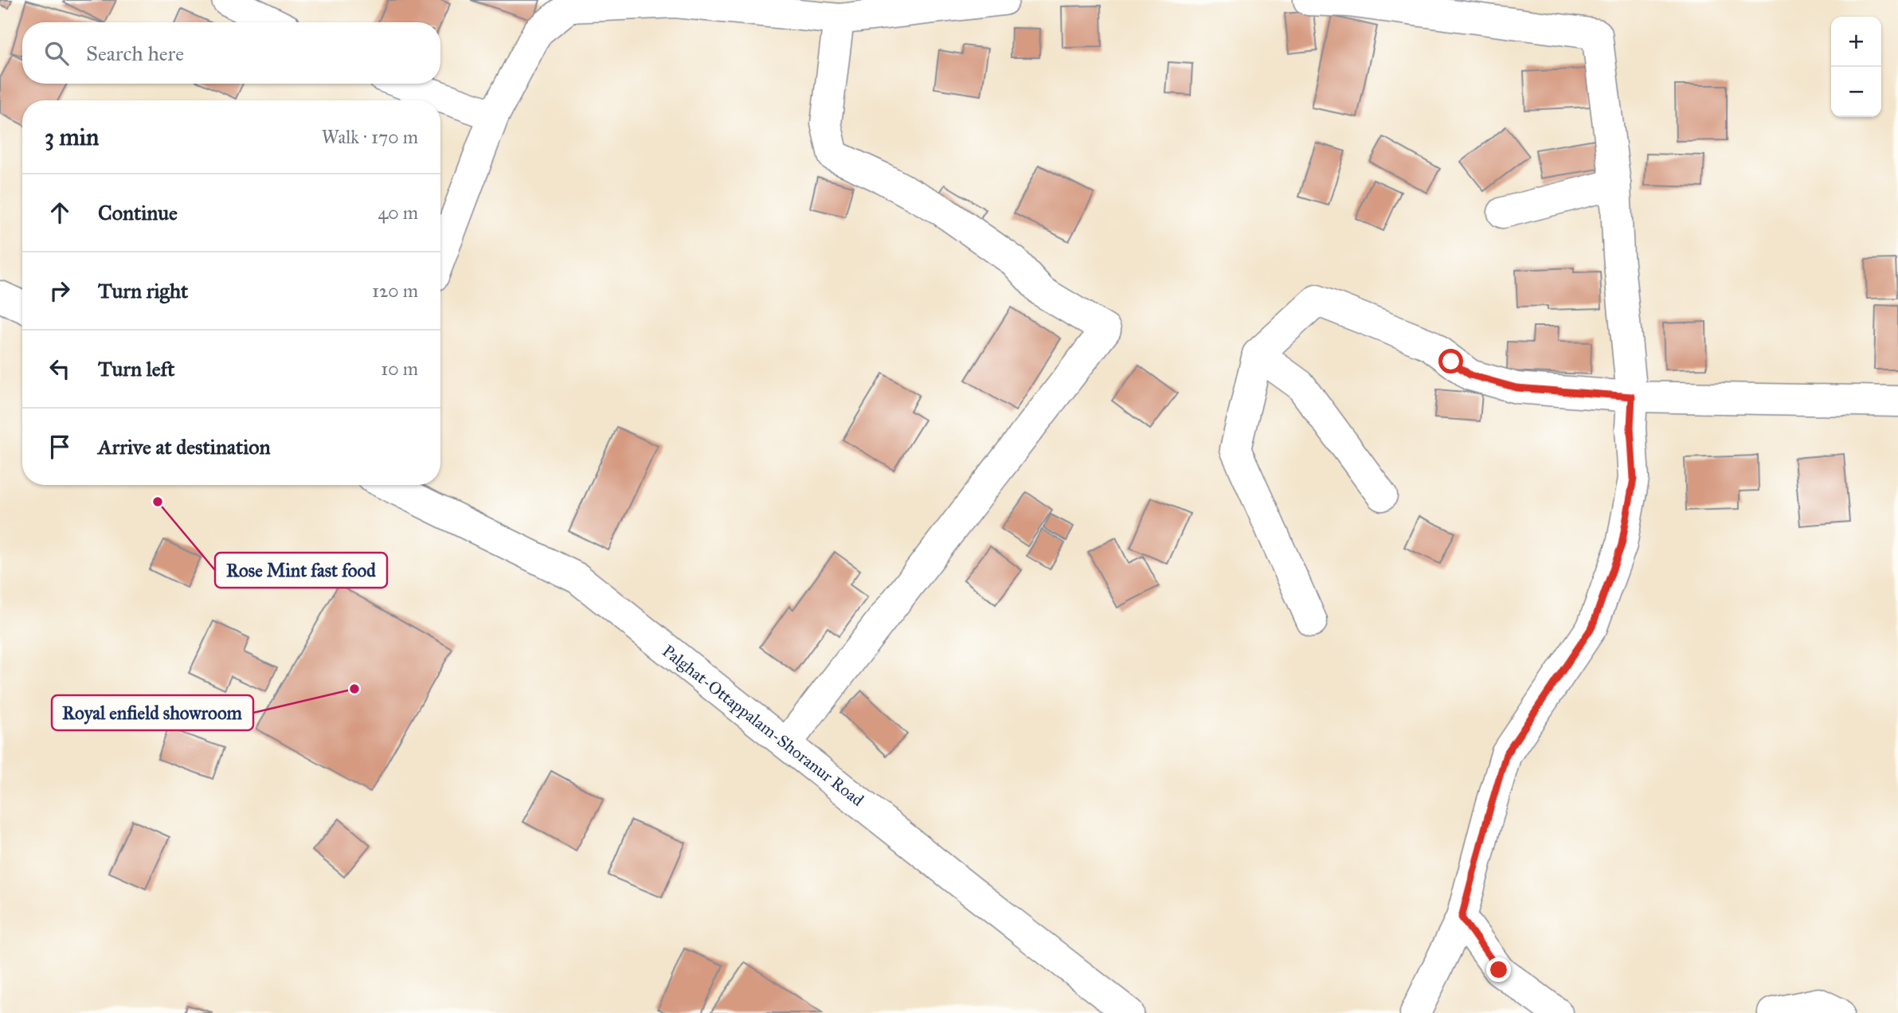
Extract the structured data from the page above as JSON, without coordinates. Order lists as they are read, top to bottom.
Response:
{
  "streets": {
    "street": ["Palghat-Ottappalam-Shoranur Road"]
  },
  "places": ["Rose Mint fast food", "Royal enfield showroom"],
  "page": {
    "map_buttons": ["+", "−"],
    "search": "Search here",
    "heading": ["3 min", "Walk · 170 m"],
    "list": [
      ["Continue", "40 m"],
      ["Turn right", "120 m"],
      ["Turn left", "10 m"],
      "Arrive at destination"
    ]
  }
}
